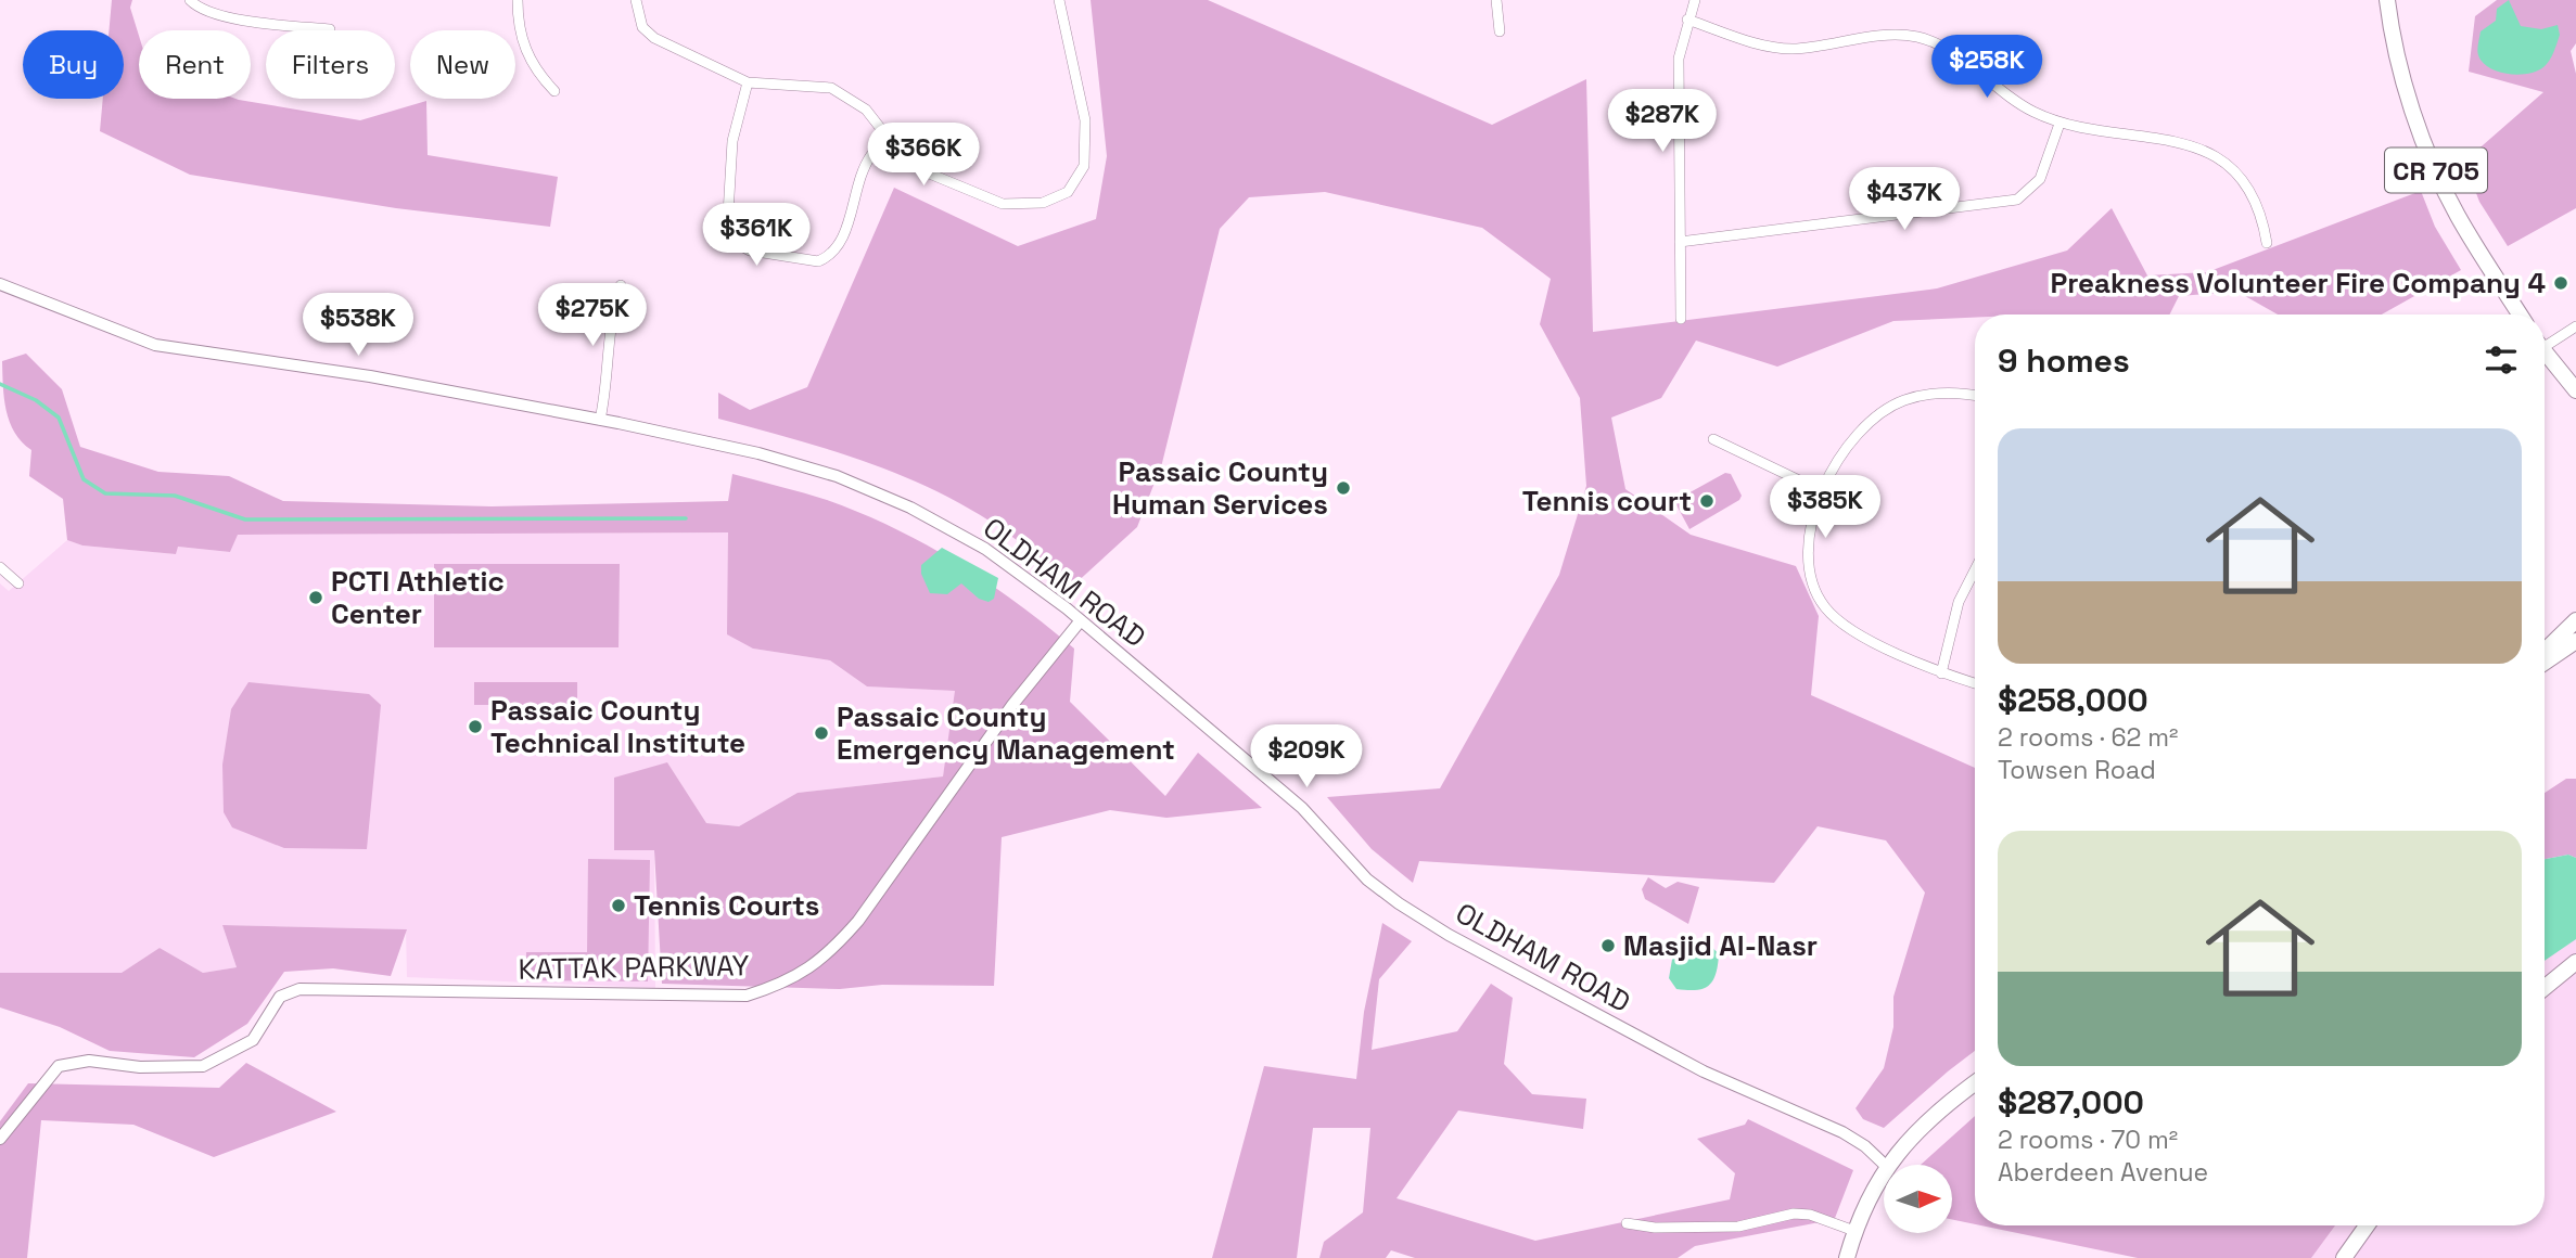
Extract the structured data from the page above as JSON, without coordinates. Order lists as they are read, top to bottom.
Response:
{
  "streets": {
    "main road": ["CR 705"],
    "street": ["OLDHAM ROAD", "KATTAK PARKWAY"]
  },
  "crossings": [
    ["OLDHAM ROAD", "KATTAK PARKWAY"]
  ],
  "places": [
    "Preakness Volunteer Fire Company 4",
    "Passaic County Human Services",
    "Tennis court",
    "PCTI Athletic Center",
    "Passaic County Technical Institute",
    "Passaic County Emergency Management",
    "Tennis Courts",
    "Masjid Al-Nasr"
  ],
  "north": "right",
  "page": {
    "chip": [
      "Buy",
      "Rent",
      "Filters",
      "New"
    ],
    "price": [
      "$258K",
      "$287K",
      "$366K",
      "$437K",
      "$361K",
      "$275K",
      "$538K",
      "$385K",
      "$209K"
    ],
    "heading": "9 homes",
    "list": [
      {
        "name": "$258,000",
        "note": "2 rooms · 62 m² · Towsen Road"
      },
      {
        "name": "$287,000",
        "note": "2 rooms · 70 m² · Aberdeen Avenue"
      }
    ]
  }
}
